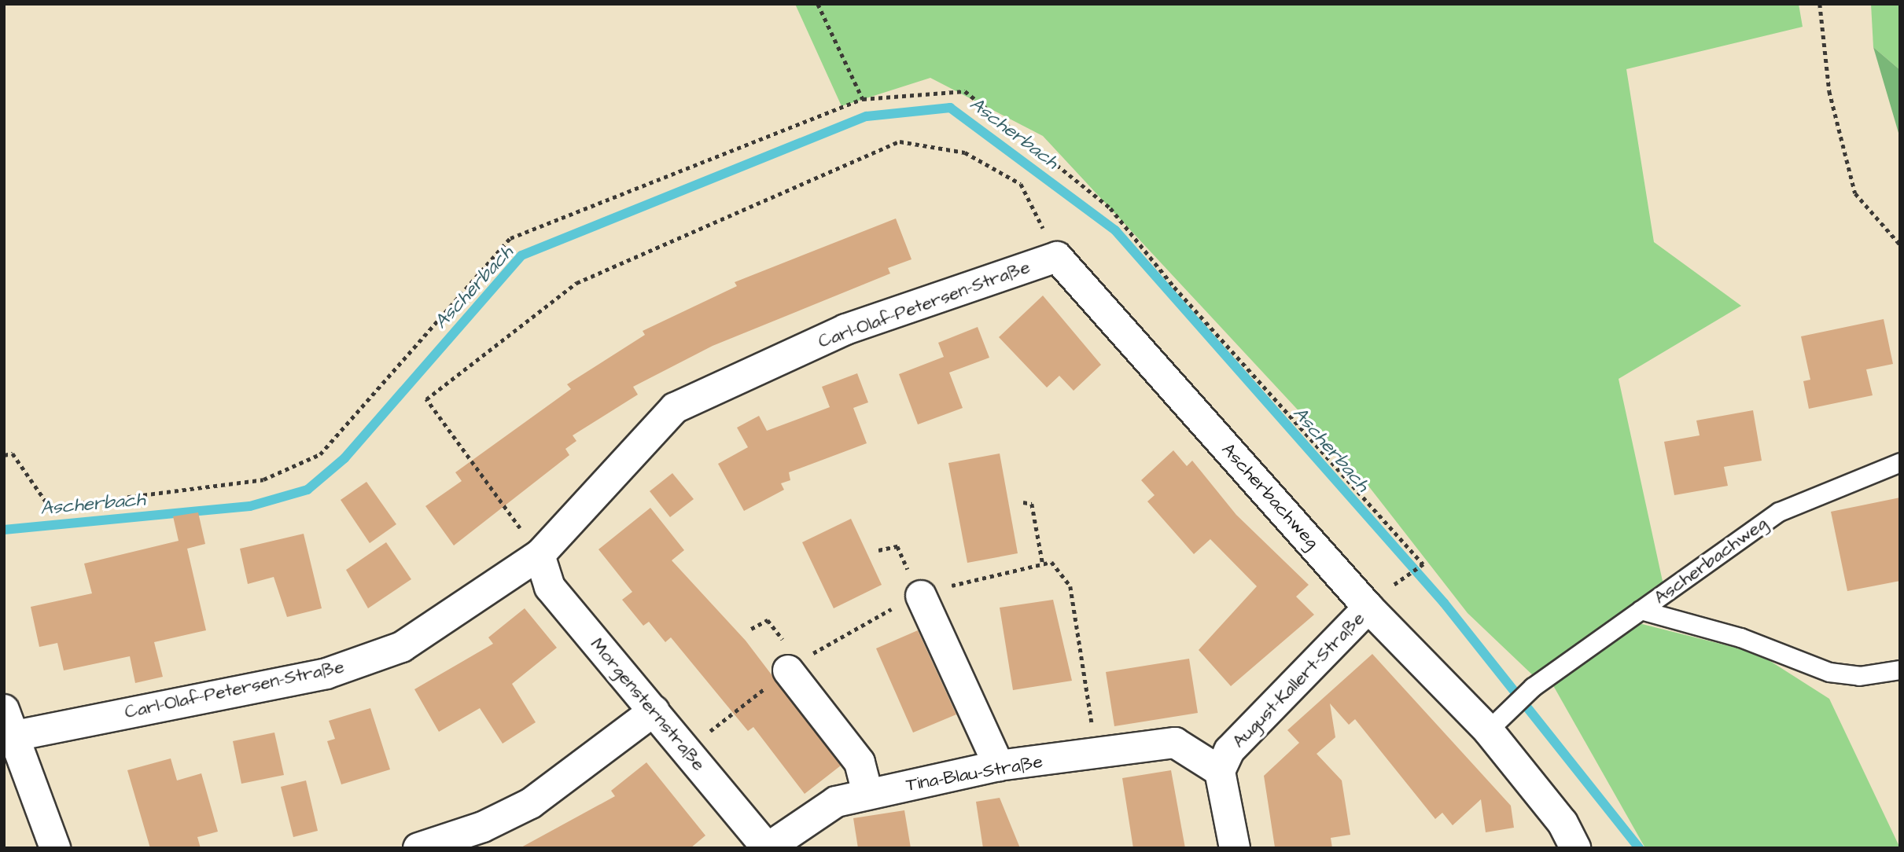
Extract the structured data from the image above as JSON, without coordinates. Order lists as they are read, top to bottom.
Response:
{
  "streets": {
    "street": [
      "Carl-Olaf-Petersen-Straße",
      "Ascherbachweg",
      "August-Kallert-Straße",
      "Morgensternstraße",
      "Tina-Blau-Straße"
    ]
  },
  "crossings": [
    ["Carl-Olaf-Petersen-Straße", "Ascherbachweg"],
    ["Carl-Olaf-Petersen-Straße", "Morgensternstraße"],
    ["Ascherbachweg", "August-Kallert-Straße"],
    ["August-Kallert-Straße", "Tina-Blau-Straße"],
    ["Morgensternstraße", "Tina-Blau-Straße"]
  ],
  "water": ["Ascherbach"]
}
